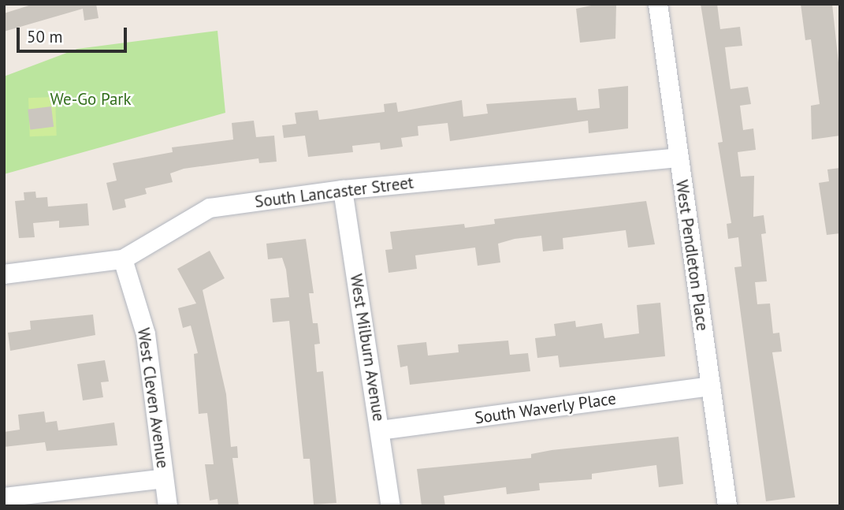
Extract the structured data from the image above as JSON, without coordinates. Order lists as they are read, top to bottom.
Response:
{
  "streets": {
    "street": [
      "South Lancaster Street",
      "West Pendleton Place",
      "West Milburn Avenue",
      "West Cleven Avenue",
      "South Waverly Place"
    ]
  },
  "crossings": [
    ["South Lancaster Street", "West Pendleton Place"],
    ["South Lancaster Street", "West Milburn Avenue"],
    ["South Lancaster Street", "West Cleven Avenue"],
    ["West Pendleton Place", "South Waverly Place"],
    ["West Milburn Avenue", "South Waverly Place"]
  ],
  "parks": ["We-Go Park"],
  "scale_bar": "50 m"
}
